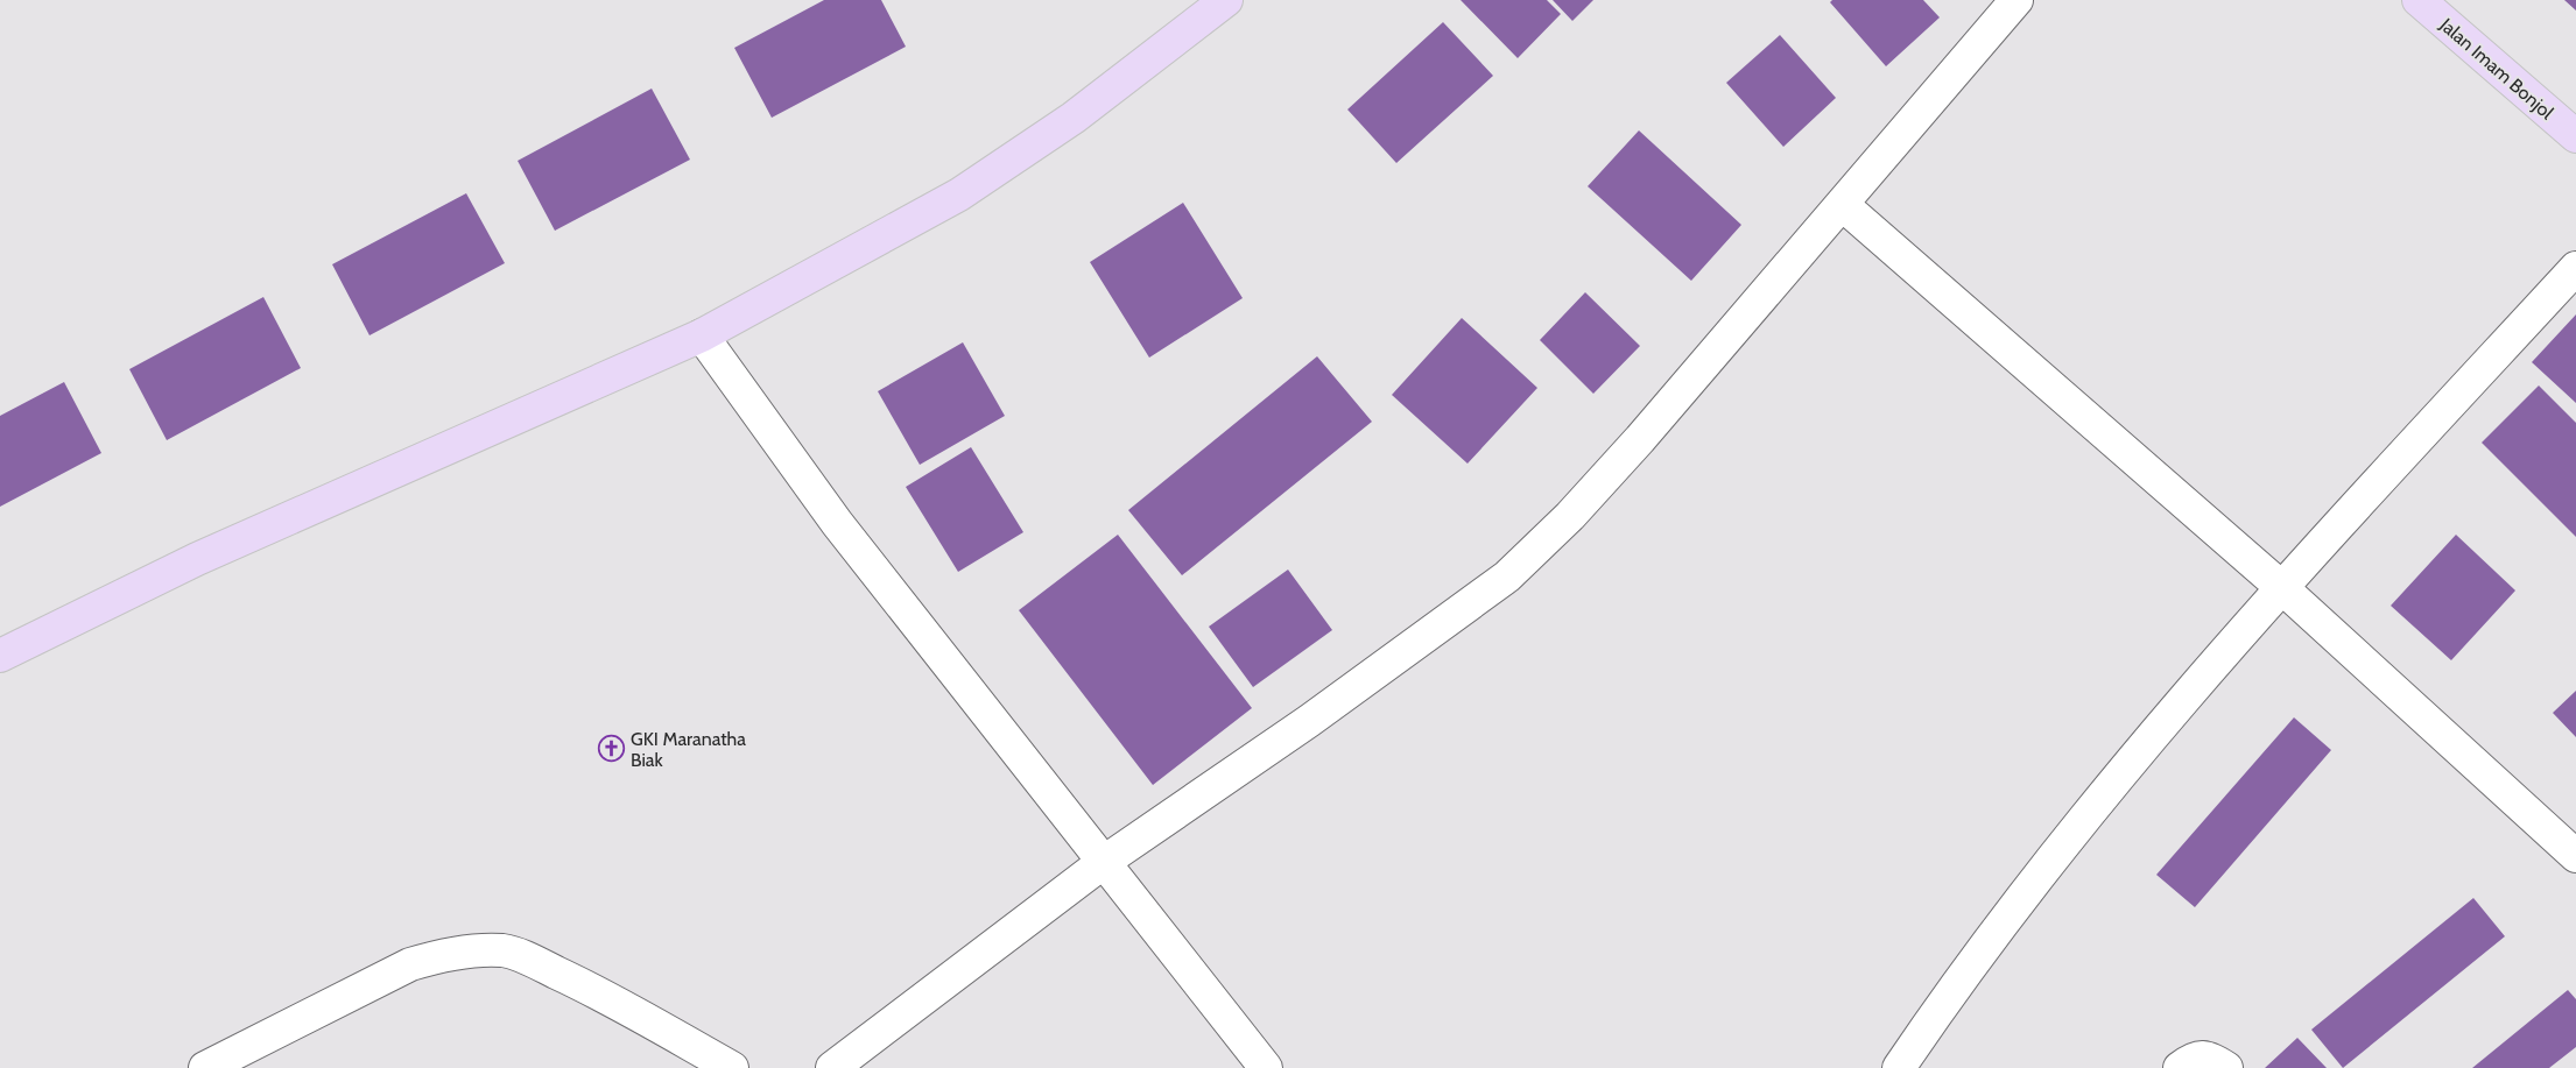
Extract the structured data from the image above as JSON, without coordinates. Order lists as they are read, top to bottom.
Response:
{
  "streets": {
    "main road": ["Jalan Imam Bonjol"]
  },
  "places": {
    "church": ["GKI Maranatha Biak"]
  }
}
